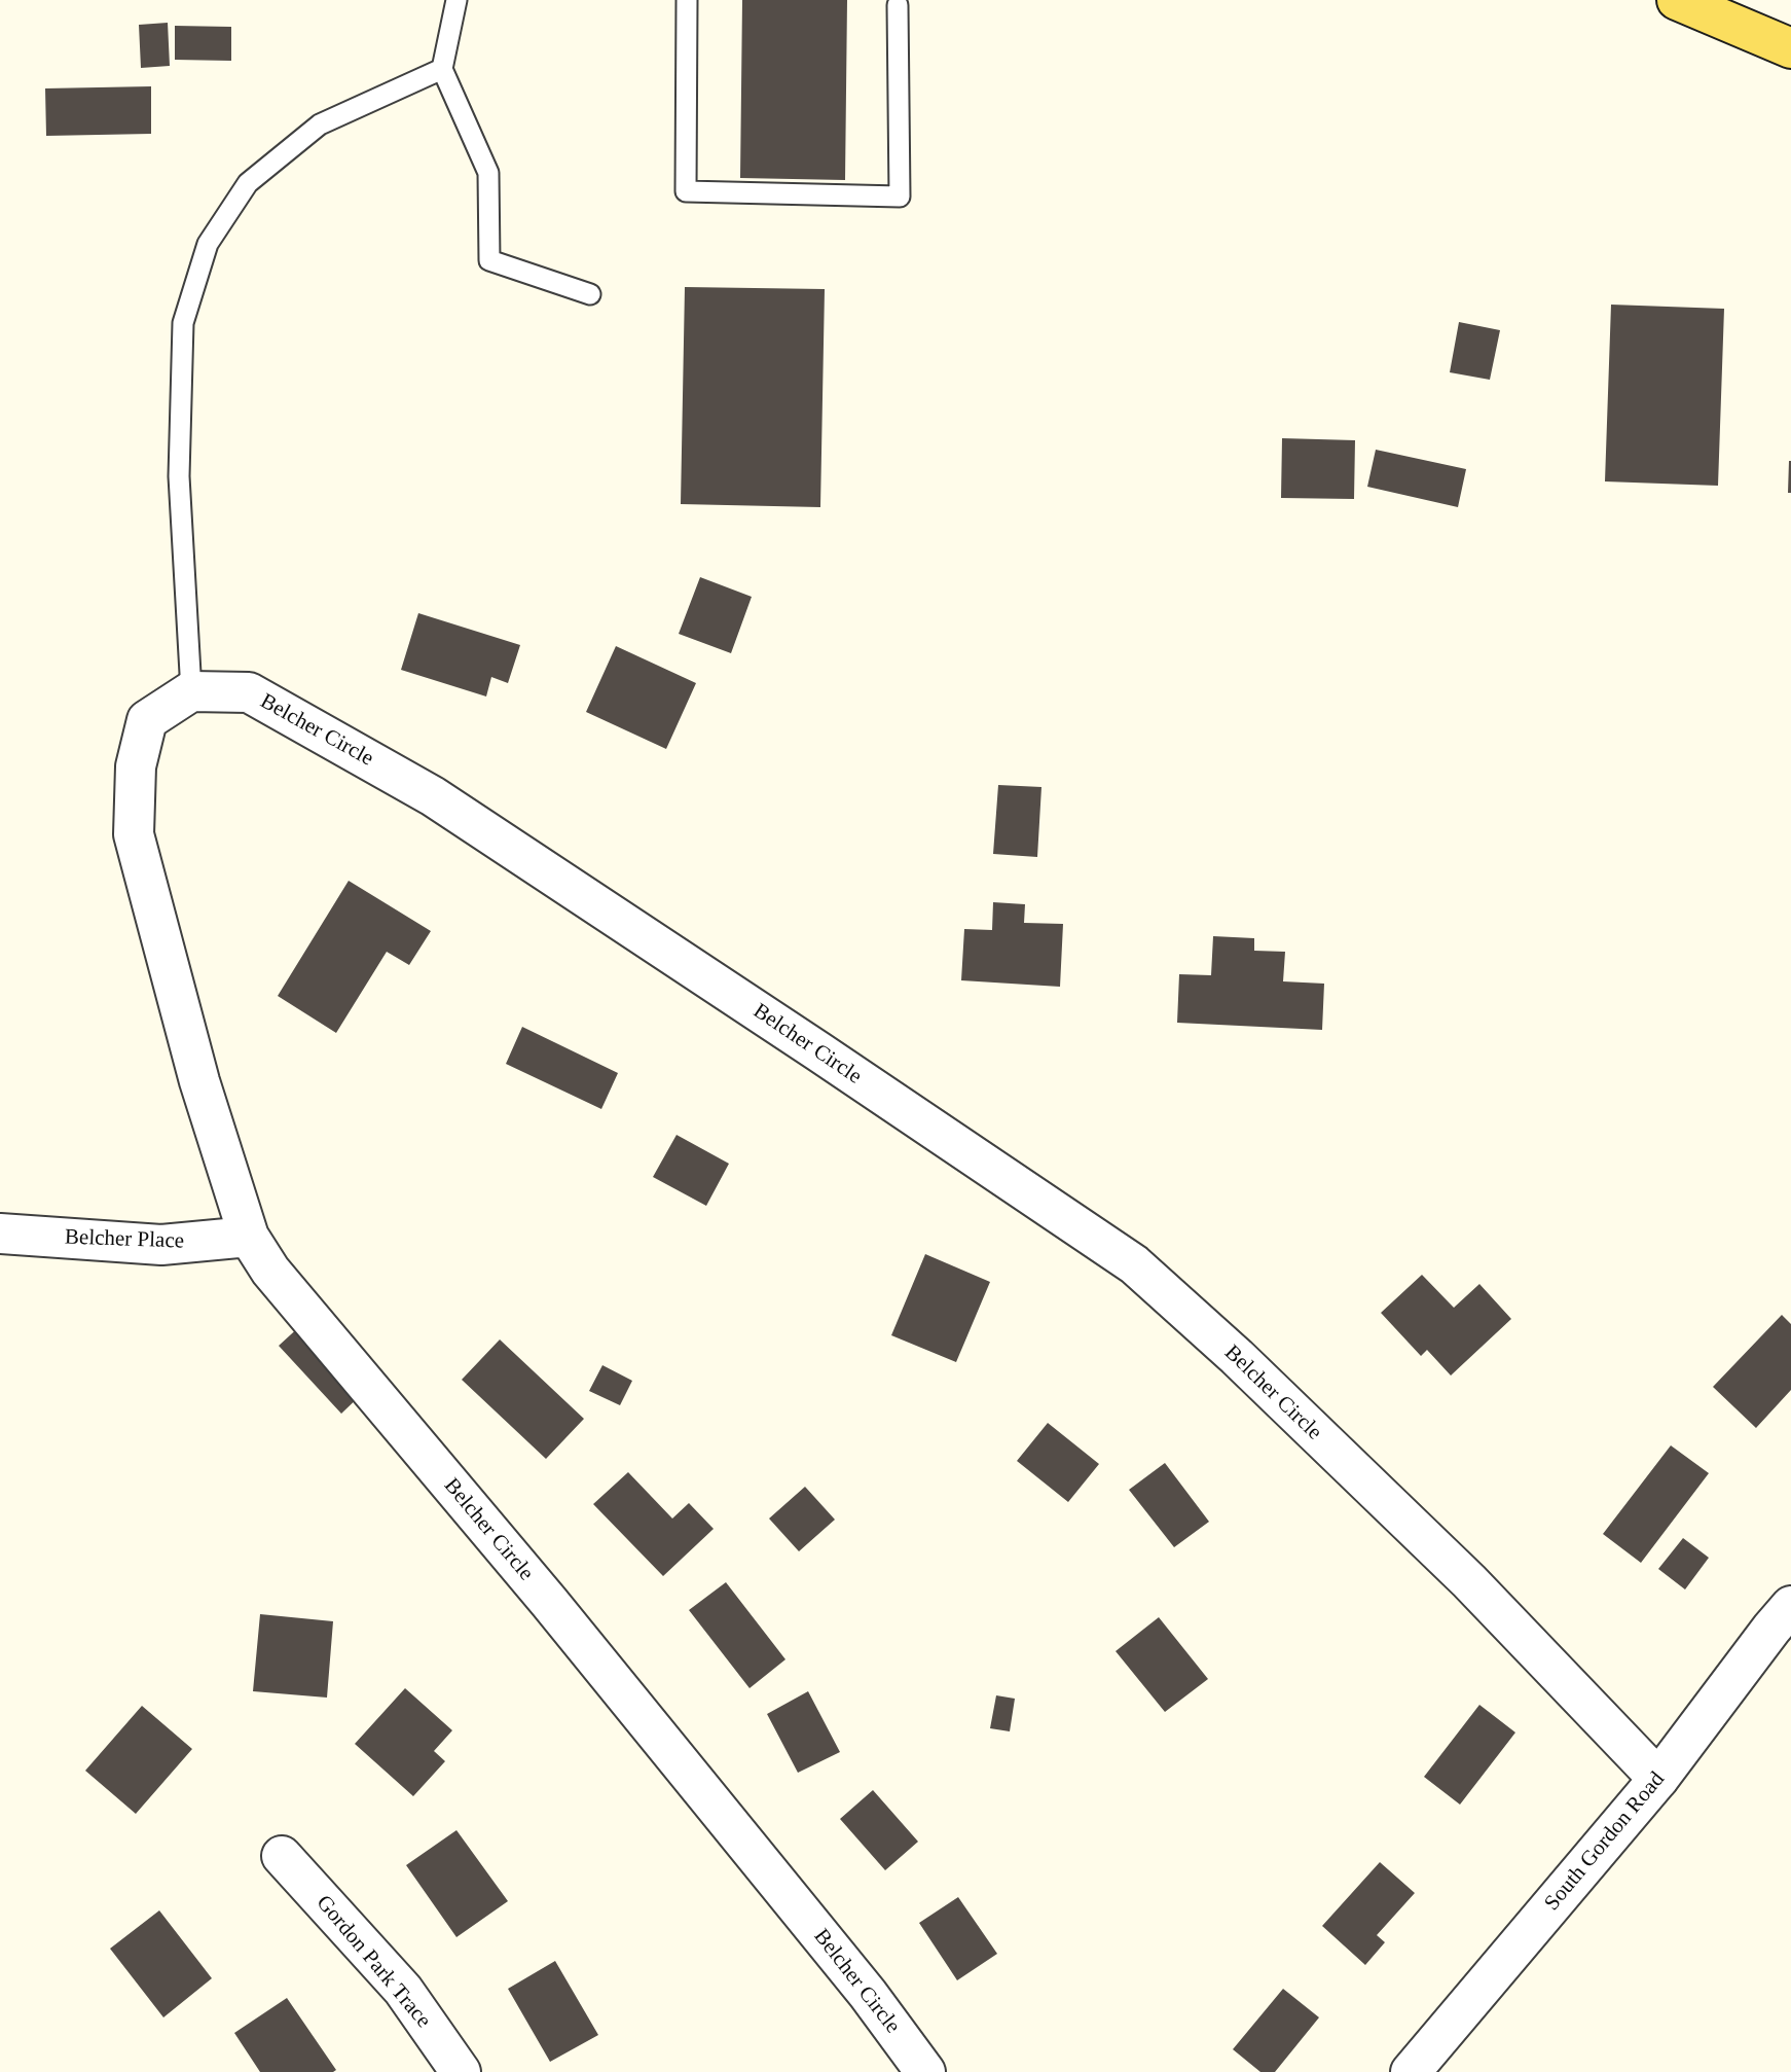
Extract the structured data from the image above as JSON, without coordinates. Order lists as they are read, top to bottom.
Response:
{
  "streets": {
    "street": [
      "Belcher Circle",
      "Belcher Place",
      "South Gordon Road",
      "Gordon Park Trace"
    ]
  },
  "crossings": [
    ["Belcher Circle", "Belcher Place"],
    ["Belcher Circle", "South Gordon Road"]
  ]
}
